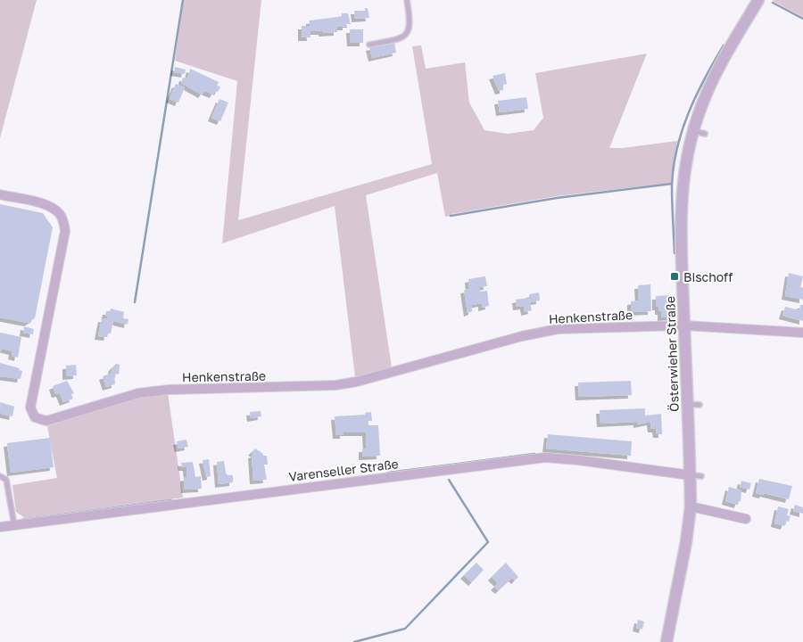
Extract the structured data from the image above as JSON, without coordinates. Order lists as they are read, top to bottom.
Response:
{
  "streets": {
    "street": ["Henkenstraße", "Österwieher Straße", "Varenseller Straße"]
  },
  "crossings": [
    ["Henkenstraße", "Österwieher Straße"],
    ["Österwieher Straße", "Varenseller Straße"]
  ],
  "places": {
    "transit": ["Bischoff"]
  }
}
